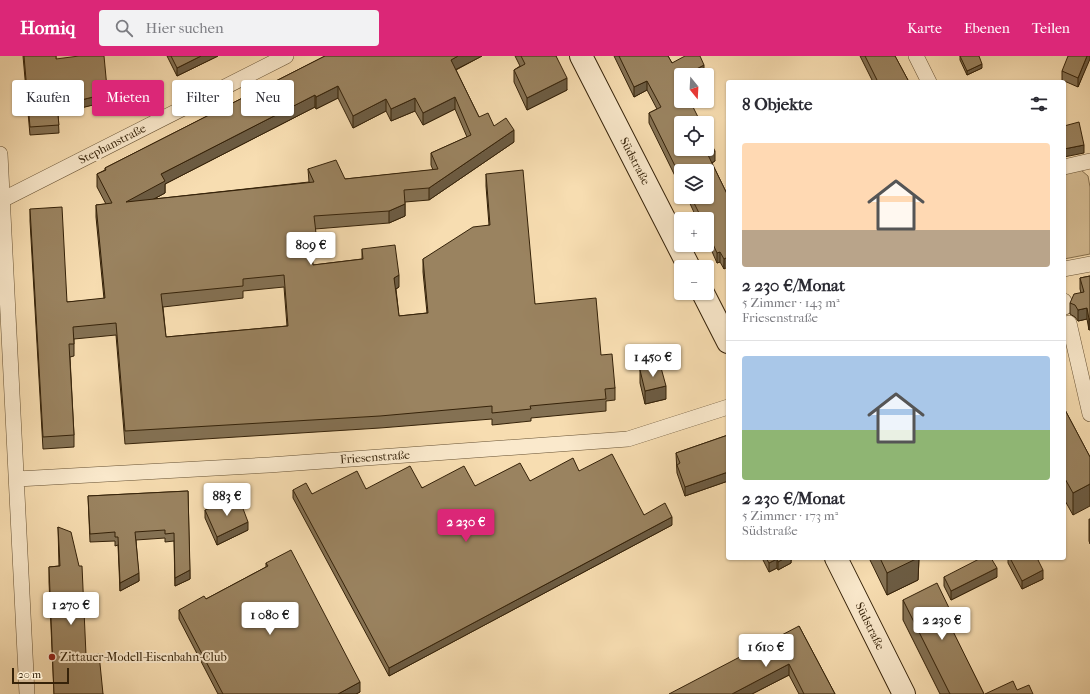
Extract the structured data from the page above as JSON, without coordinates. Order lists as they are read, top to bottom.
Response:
{
  "streets": {
    "main road": ["Südstraße"],
    "street": ["Stephanstraße", "Friesenstraße"]
  },
  "places": ["Zittauer-Modell-Eisenbahn-Club"],
  "scale_bar": "20 m",
  "north": "bottom",
  "page": {
    "header": "Homiq",
    "search": "Hier suchen",
    "nav": ["Karte", "Ebenen", "Teilen"],
    "map_buttons": ["+", "−"],
    "chip": [
      "Kaufen",
      "Mieten",
      "Filter",
      "Neu"
    ],
    "heading": "8 Objekte",
    "list": [
      {
        "name": "2 230 €/Monat",
        "note": "5 Zimmer · 143 m² · Friesenstraße"
      },
      {
        "name": "2 230 €/Monat",
        "note": "5 Zimmer · 173 m² · Südstraße"
      }
    ],
    "price": [
      "809 €",
      "1 450 €",
      "883 €",
      "2 230 €",
      "1 270 €",
      "1 080 €",
      "2 230 €",
      "1 610 €"
    ],
    "scale": "20 m"
  }
}
